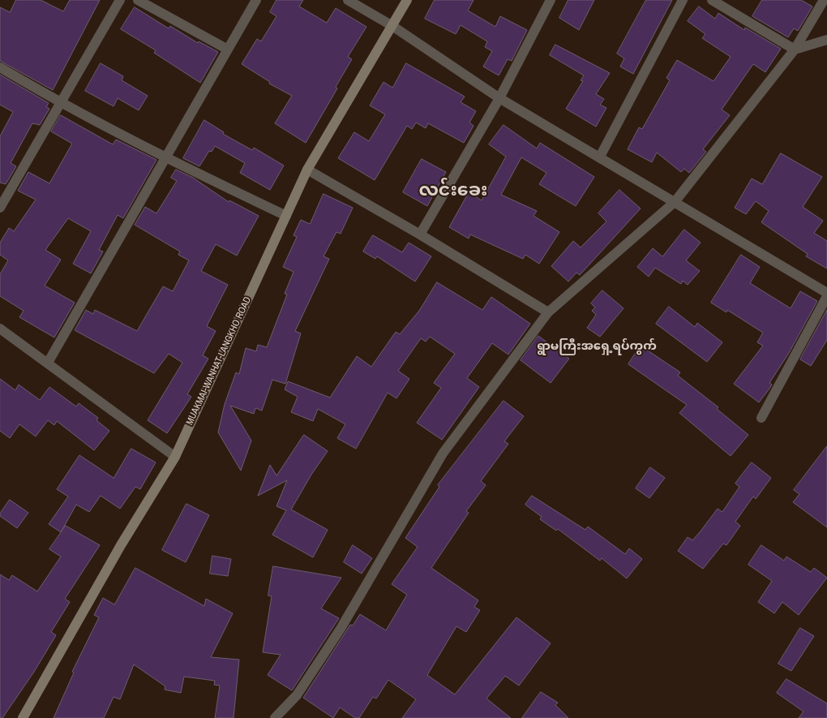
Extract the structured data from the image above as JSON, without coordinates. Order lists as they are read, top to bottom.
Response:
{
  "streets": {
    "main road": ["MUAKMAI-WANHAT-LANGKHO ROAD"]
  },
  "districts": ["လင်းခေး", "ရွာမကြီးအရှေ့ရပ်ကွက်"]
}
